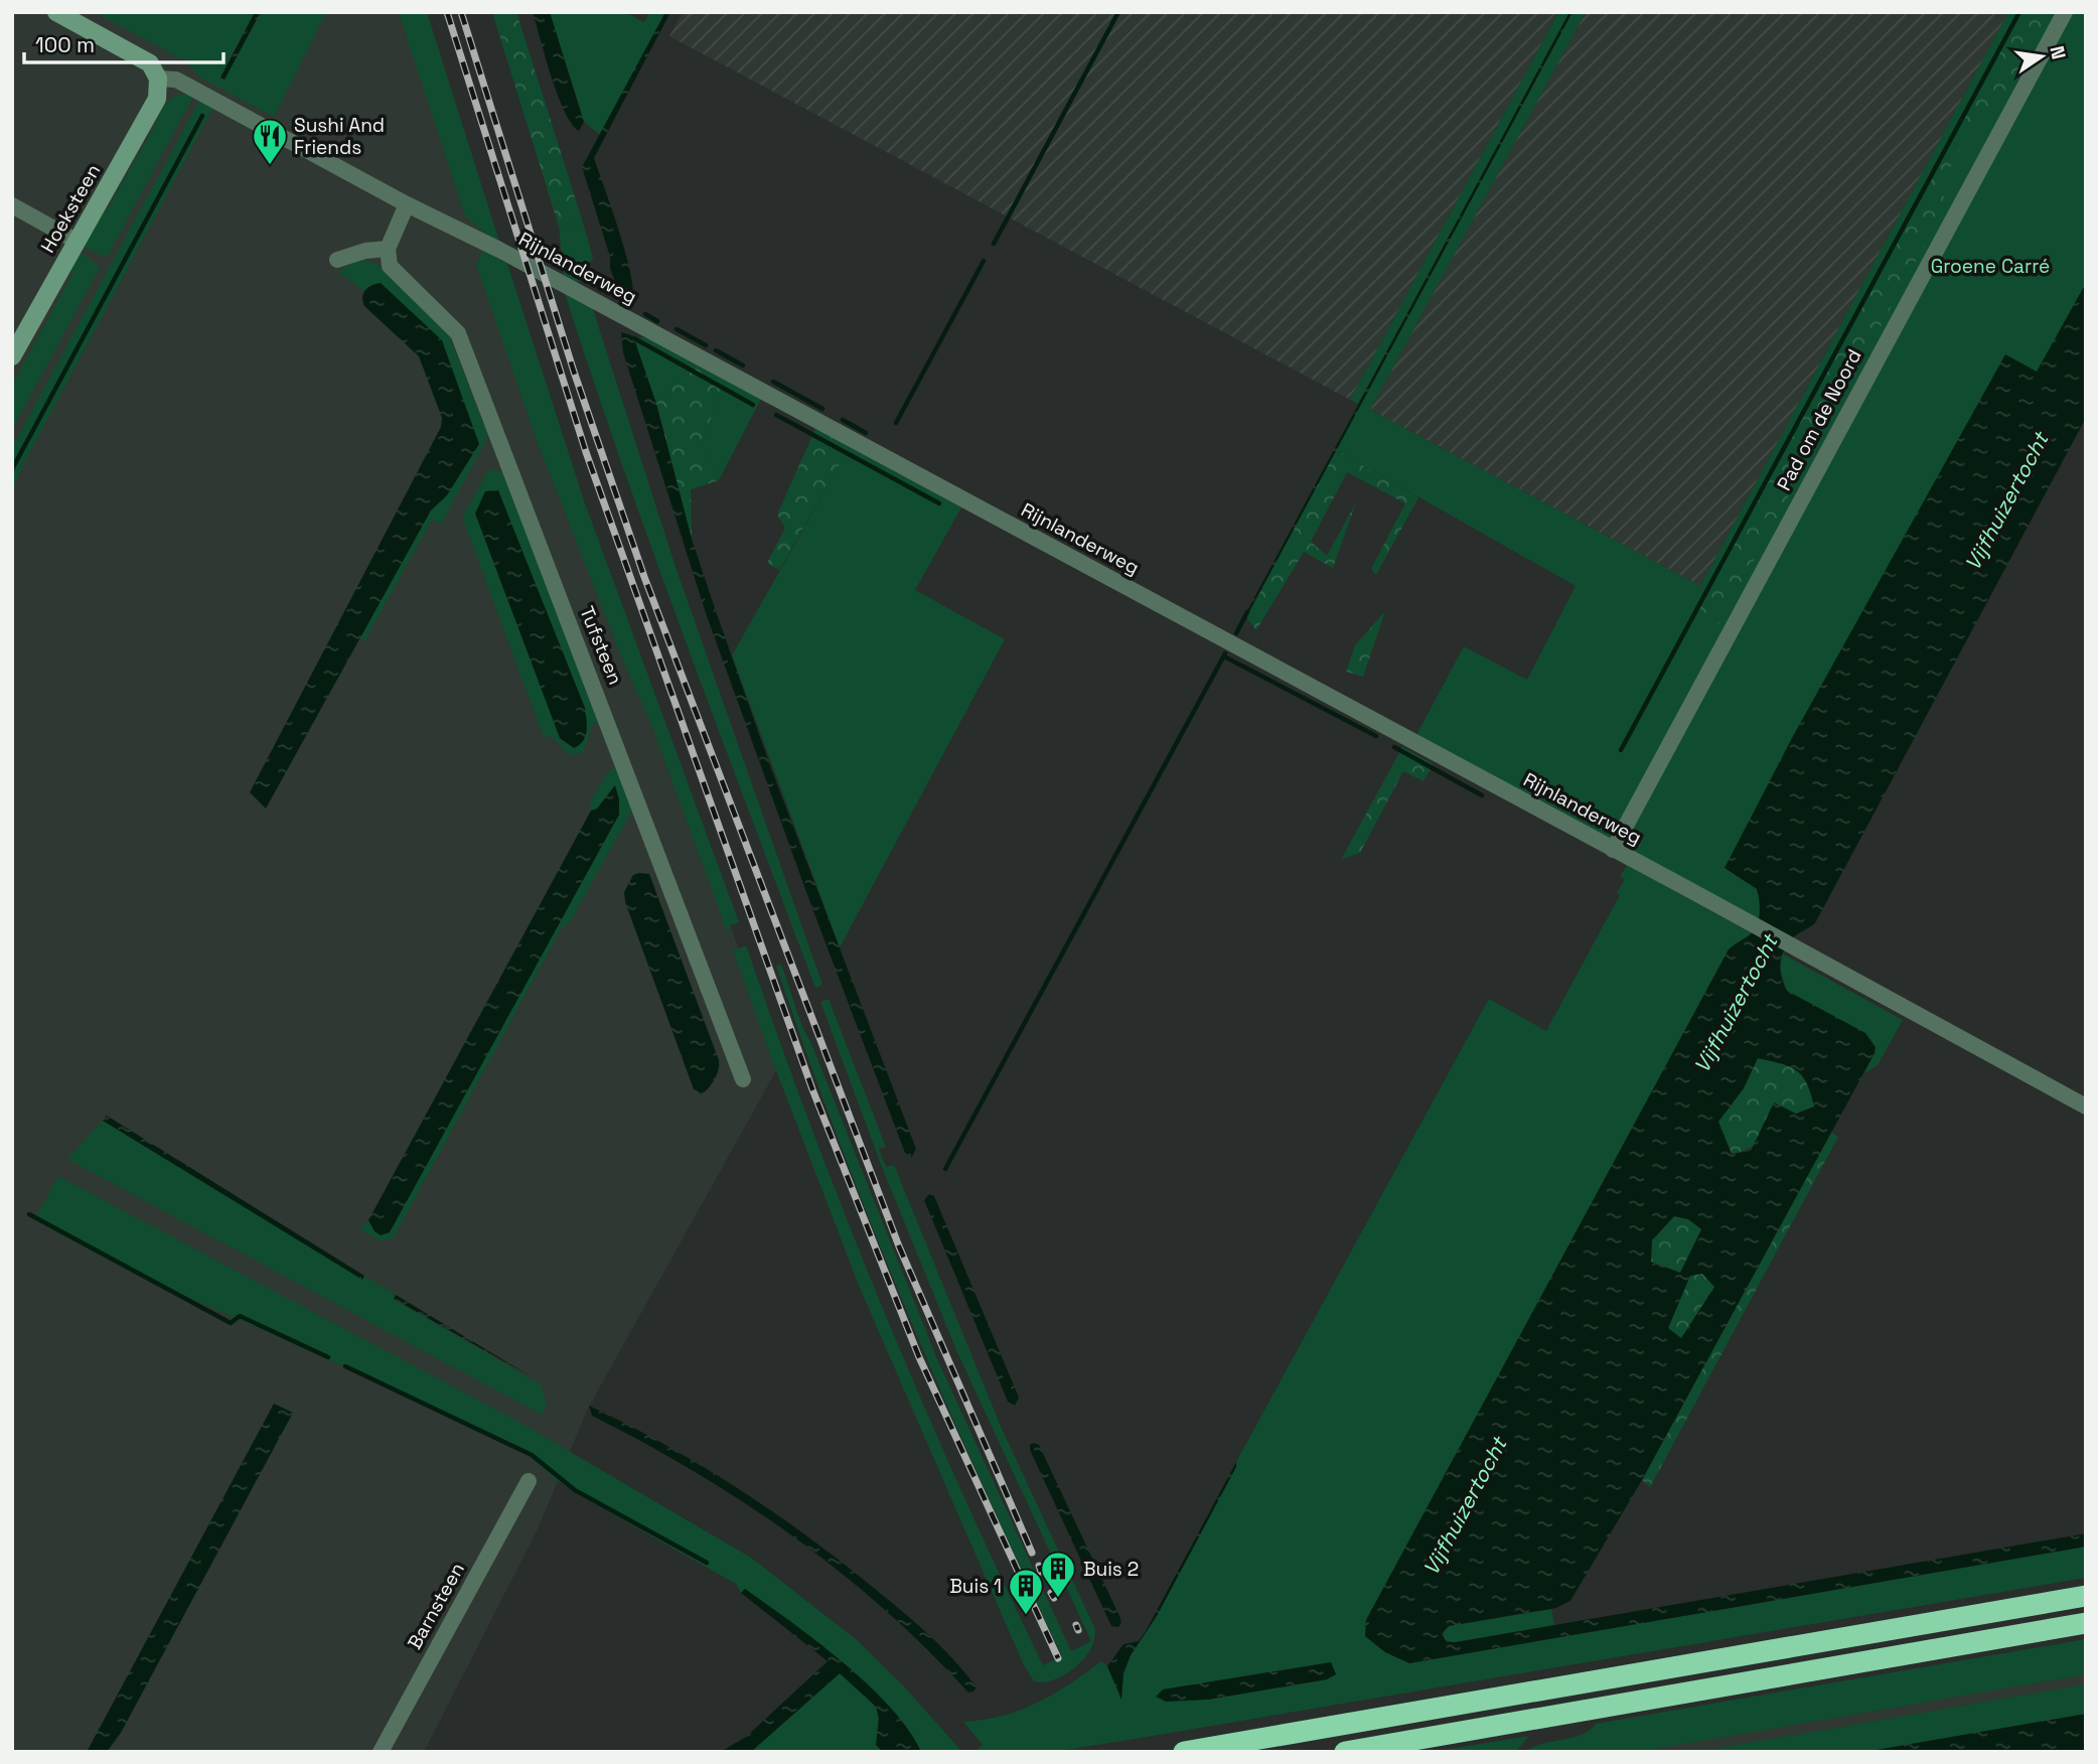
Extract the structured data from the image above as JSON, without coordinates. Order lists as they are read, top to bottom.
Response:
{
  "streets": {
    "street": [
      "Hoeksteen",
      "Rijnlanderweg",
      "Pad om de Noord",
      "Tufsteen",
      "Barnsteen"
    ]
  },
  "crossings": [
    ["Hoeksteen", "Rijnlanderweg"],
    ["Rijnlanderweg", "Pad om de Noord"]
  ],
  "water": ["Vijfhuizertocht"],
  "parks": ["Groene Carré"],
  "places": {
    "restaurant": ["Sushi And Friends"],
    "building": ["Buis 2", "Buis 1"]
  },
  "scale_bar": "100 m",
  "north": "right"
}
